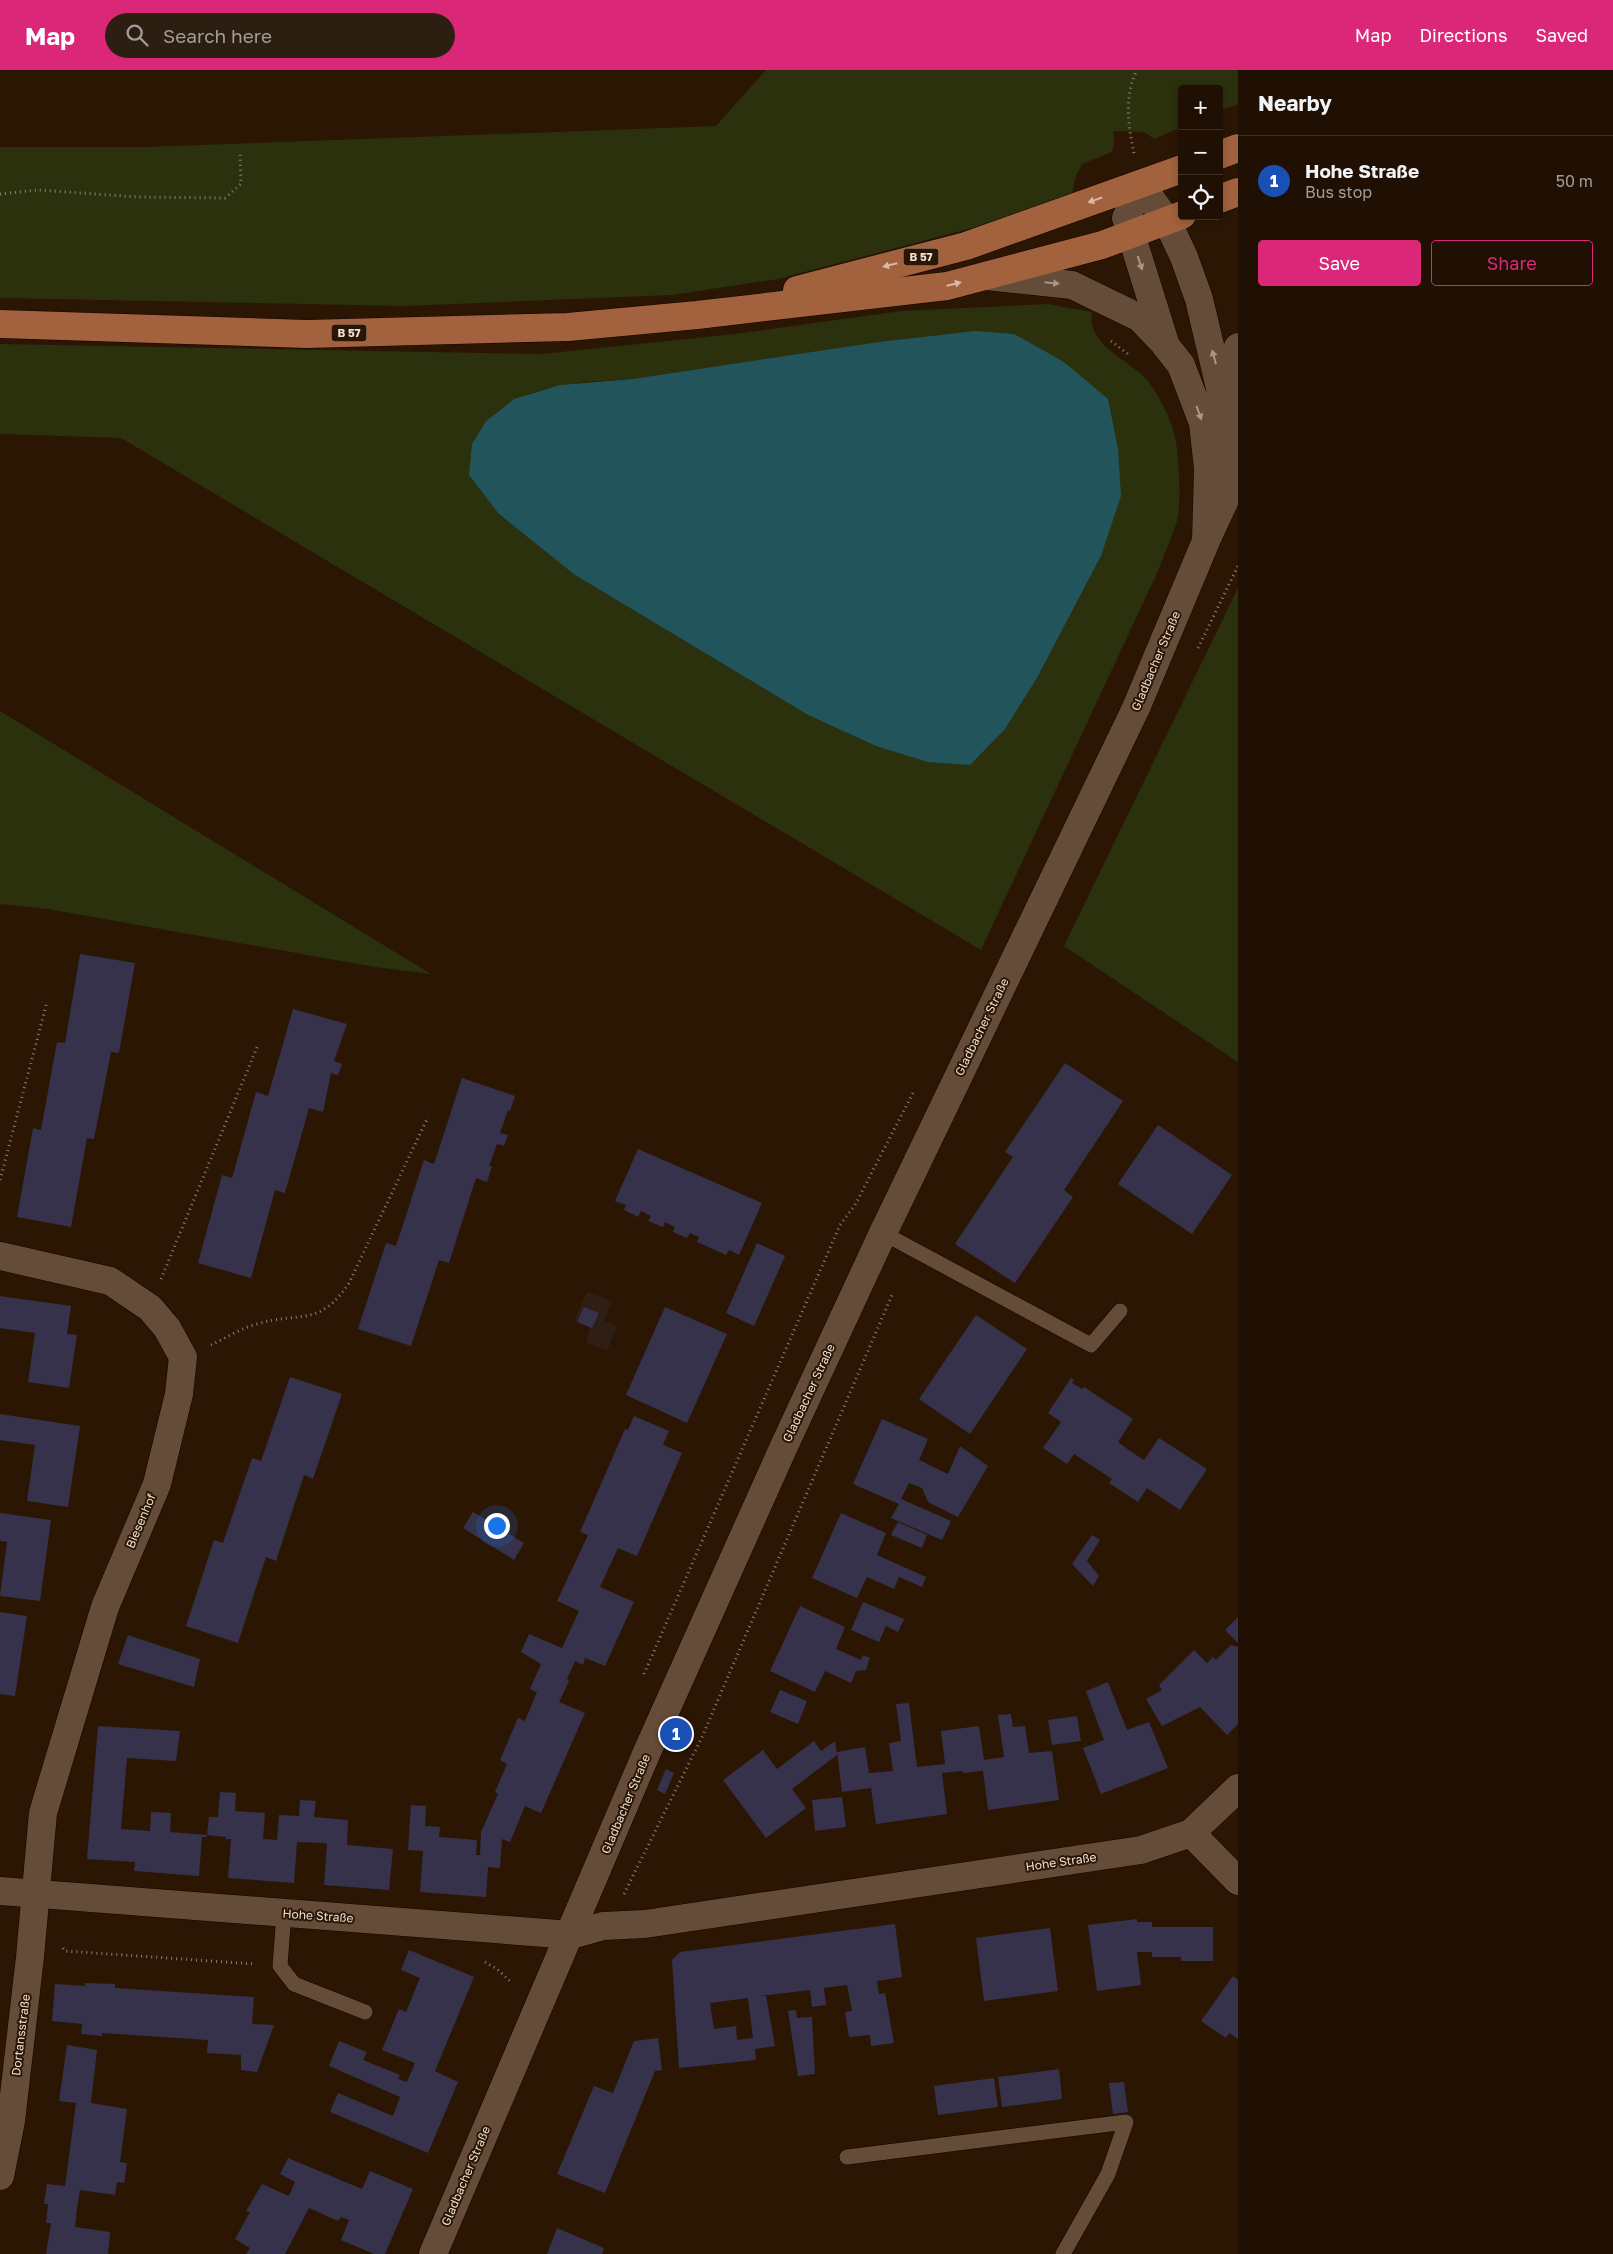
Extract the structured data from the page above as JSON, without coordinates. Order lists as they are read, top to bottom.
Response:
{
  "streets": {
    "main road": ["B 57"],
    "street": [
      "Gladbacher Straße",
      "Biesenhof",
      "Hohe Straße",
      "Dortansstraße"
    ]
  },
  "crossings": [
    ["B 57", "Gladbacher Straße"],
    ["Gladbacher Straße", "Hohe Straße"],
    ["Biesenhof", "Hohe Straße"],
    ["Biesenhof", "Dortansstraße"],
    ["Hohe Straße", "Dortansstraße"]
  ],
  "page": {
    "header": "Map",
    "search": "Search here",
    "nav": ["Map", "Directions", "Saved"],
    "heading": "Nearby",
    "map_buttons": ["+", "−"],
    "list": [
      {
        "mark": "1",
        "name": "Hohe Straße",
        "note": "Bus stop",
        "value": "50 m"
      }
    ],
    "buttons": ["Save", "Share"],
    "pins": "1"
  }
}
